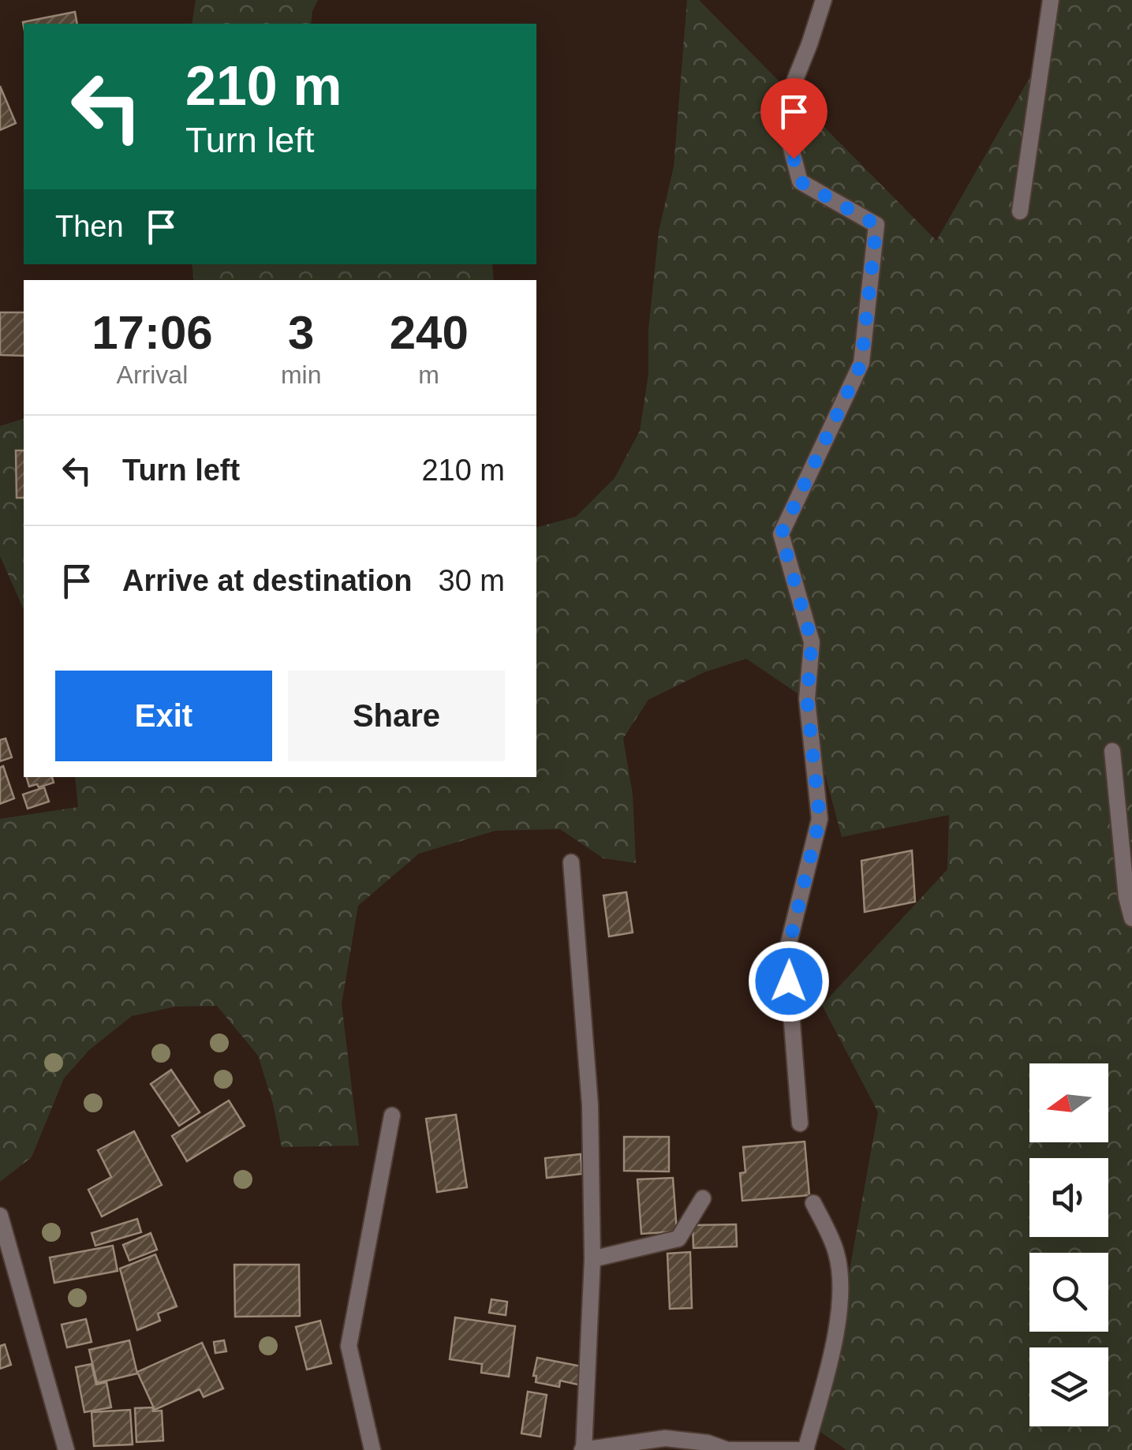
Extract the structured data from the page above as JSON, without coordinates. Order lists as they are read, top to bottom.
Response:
{
  "north": "left",
  "page": {
    "turn": ["210 m", "Turn left"],
    "then": "Then",
    "eta": [
      "17:06",
      "Arrival",
      "3",
      "min",
      "240",
      "m"
    ],
    "list": [
      {
        "name": "Turn left",
        "value": "210 m"
      },
      {
        "name": "Arrive at destination",
        "value": "30 m"
      }
    ],
    "buttons": ["Exit", "Share"]
  }
}
